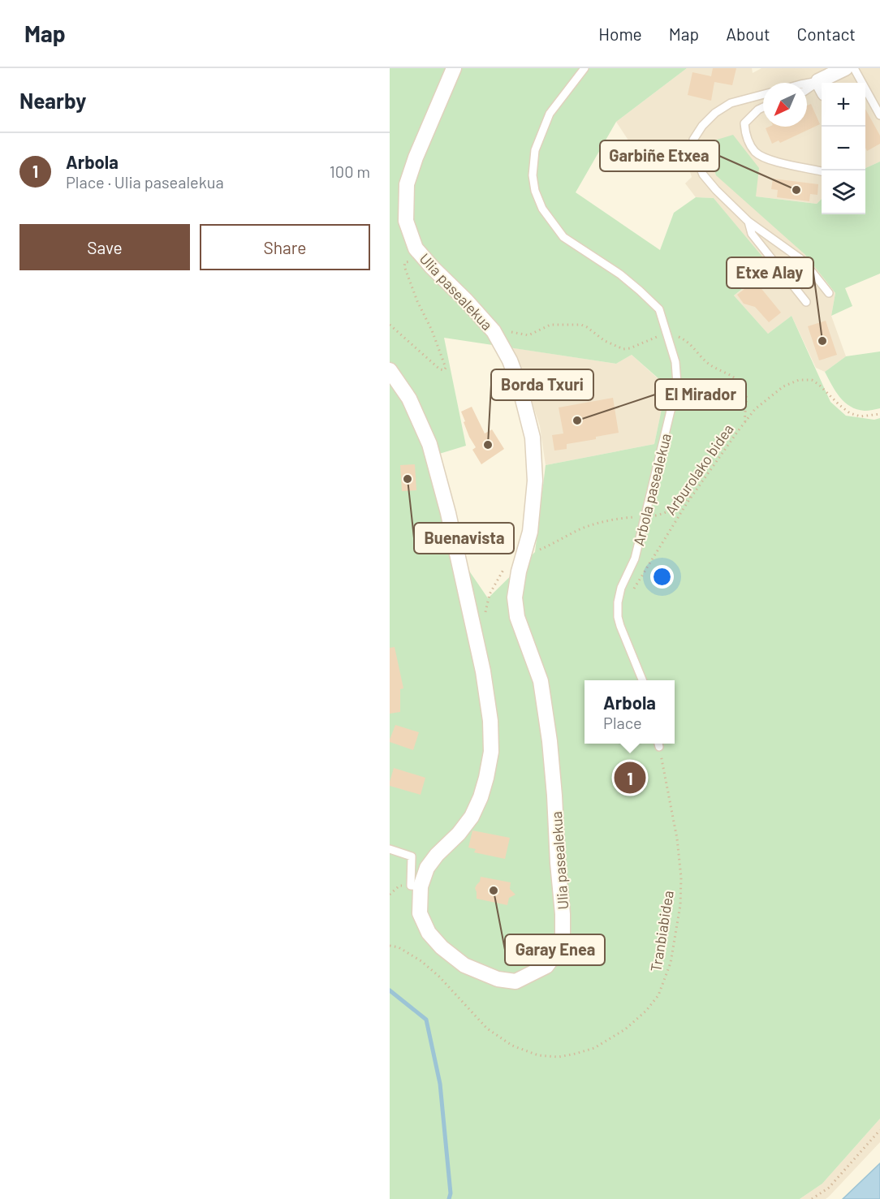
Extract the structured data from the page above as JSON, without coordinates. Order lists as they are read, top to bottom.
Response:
{
  "streets": {
    "street": ["Ulia pasealekua"],
    "lane": ["Arbola pasealekua"],
    "path": ["Arburolako bidea", "Tranbiabidea"]
  },
  "places": [
    "Garbiñe Etxea",
    "Etxe Alay",
    "El Mirador",
    "Borda Txuri",
    "Buenavista",
    "Garay Enea"
  ],
  "north": "bottom left",
  "page": {
    "header": "Map",
    "nav": [
      "Home",
      "Map",
      "About",
      "Contact"
    ],
    "heading": "Nearby",
    "map_buttons": ["+", "−"],
    "list": [
      {
        "mark": "1",
        "name": "Arbola",
        "note": "Place · Ulia pasealekua",
        "value": "100 m"
      }
    ],
    "buttons": ["Save", "Share"],
    "popup": ["Arbola", "Place"],
    "pins": "1"
  }
}
